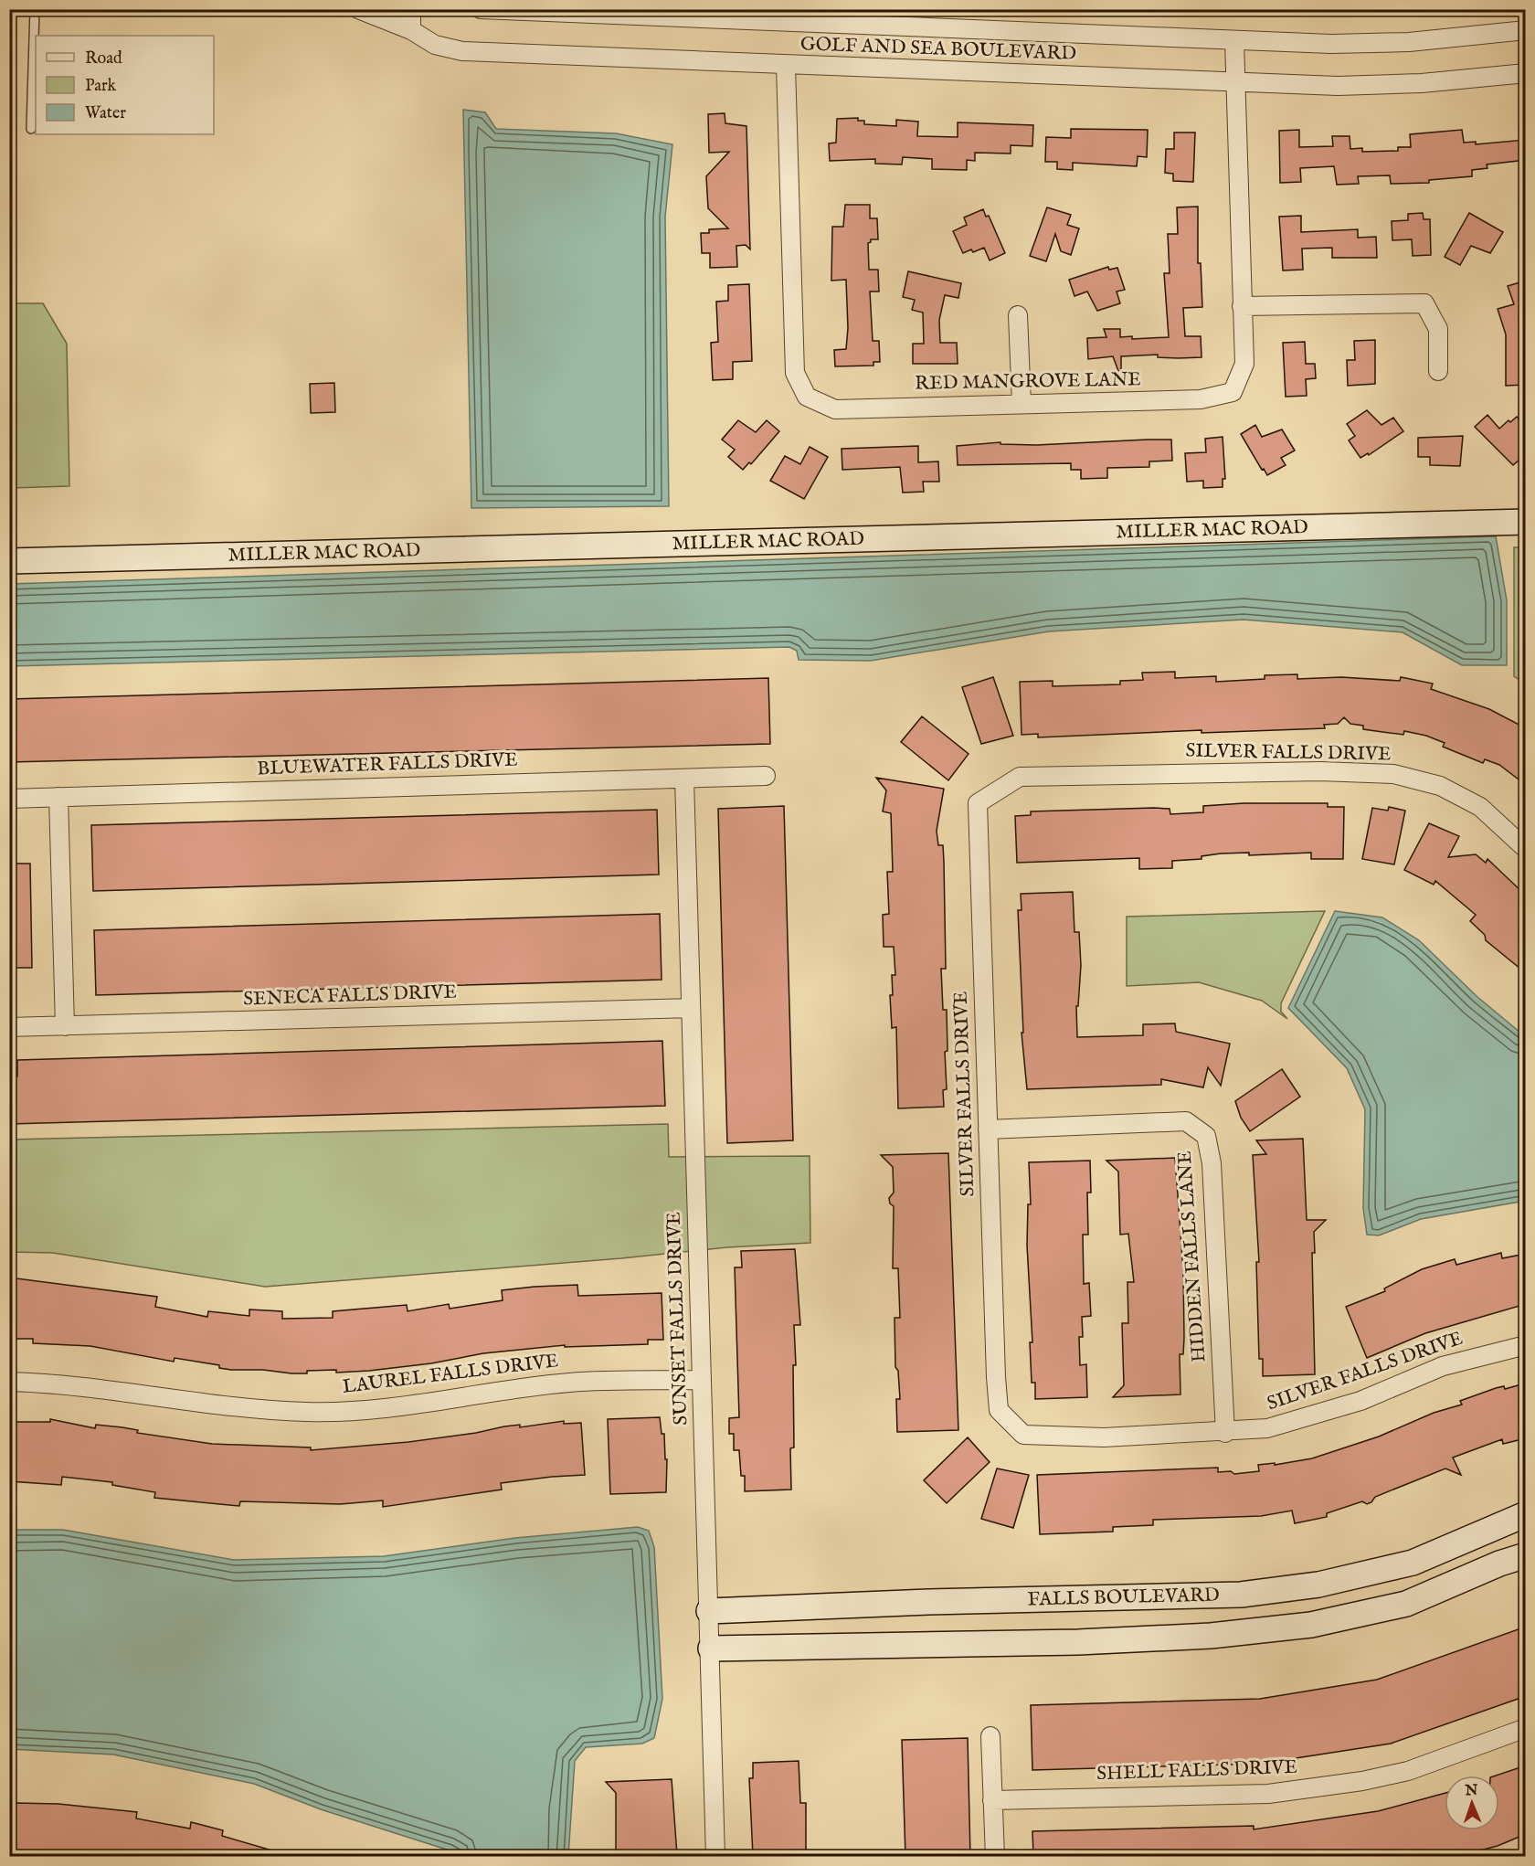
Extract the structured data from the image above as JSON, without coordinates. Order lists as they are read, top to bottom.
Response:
{
  "streets": {
    "street": [
      "GOLF AND SEA BOULEVARD",
      "RED MANGROVE LANE",
      "MILLER MAC ROAD",
      "SILVER FALLS DRIVE",
      "BLUEWATER FALLS DRIVE",
      "SENECA FALLS DRIVE",
      "HIDDEN FALLS LANE",
      "SUNSET FALLS DRIVE",
      "LAUREL FALLS DRIVE",
      "FALLS BOULEVARD",
      "SHELL FALLS DRIVE"
    ]
  },
  "crossings": [
    ["GOLF AND SEA BOULEVARD", "RED MANGROVE LANE"],
    ["SILVER FALLS DRIVE", "HIDDEN FALLS LANE"],
    ["BLUEWATER FALLS DRIVE", "SUNSET FALLS DRIVE"],
    ["SENECA FALLS DRIVE", "SUNSET FALLS DRIVE"],
    ["SUNSET FALLS DRIVE", "LAUREL FALLS DRIVE"],
    ["SUNSET FALLS DRIVE", "FALLS BOULEVARD"]
  ],
  "legend": ["Road", "Park", "Water"],
  "north": "top"
}
